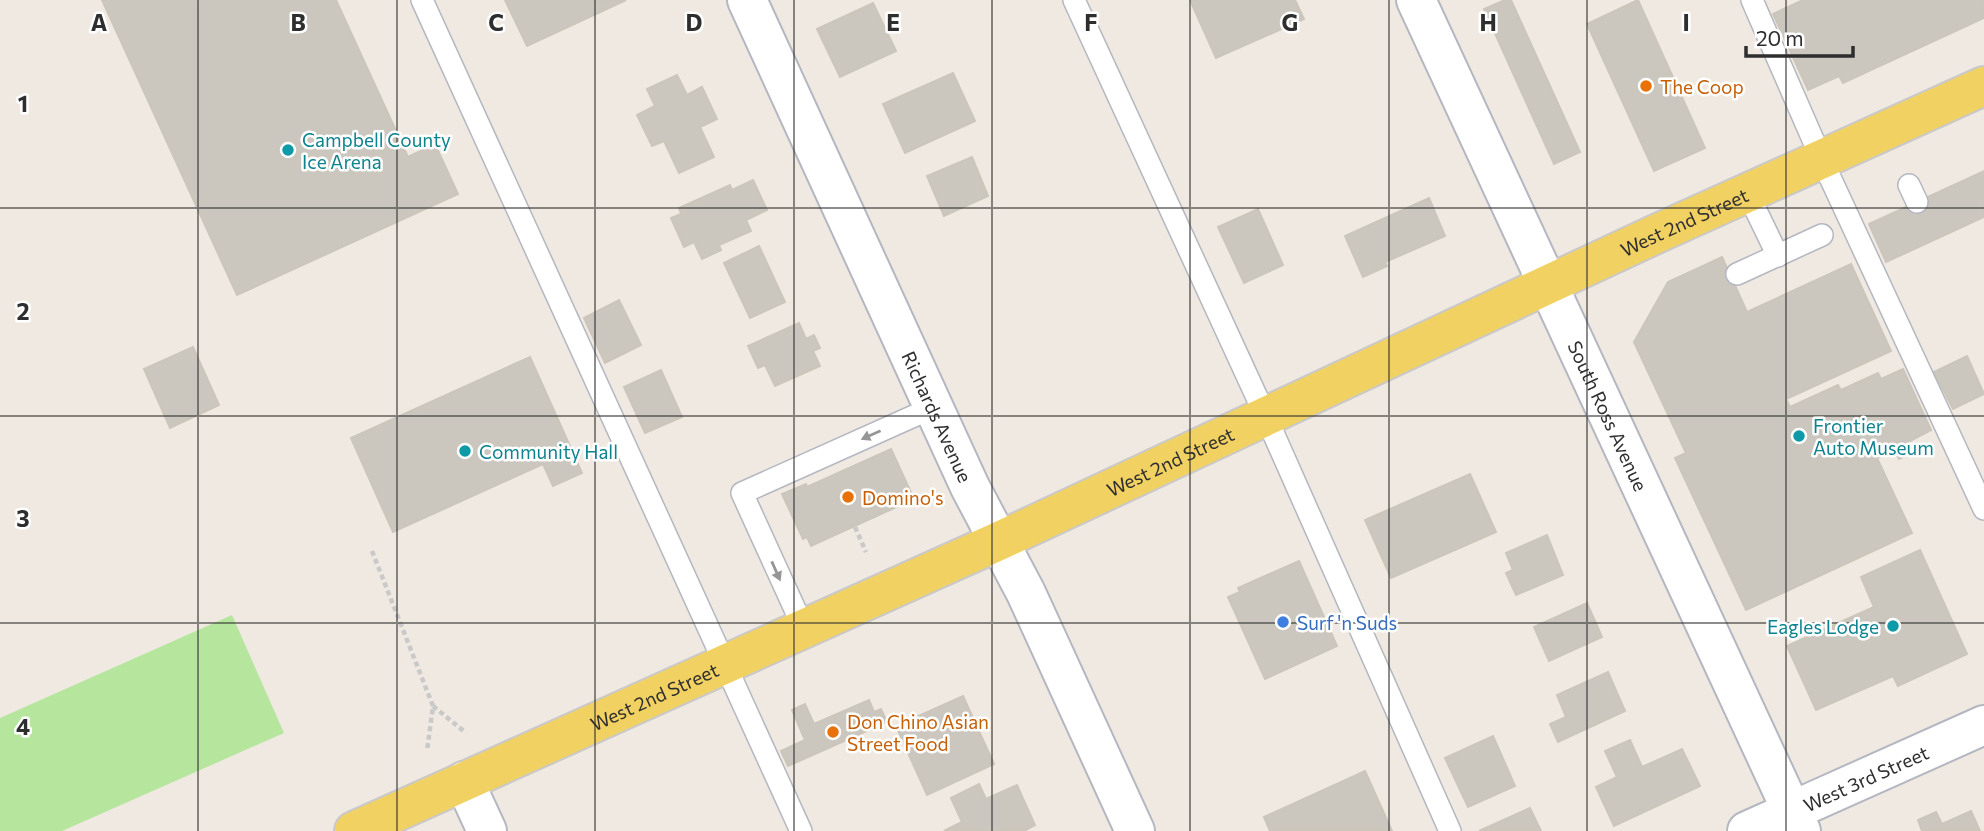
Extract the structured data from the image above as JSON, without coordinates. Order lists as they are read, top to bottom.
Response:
{
  "streets": {
    "main road": ["West 2nd Street"],
    "street": ["South Ross Avenue", "Richards Avenue", "West 3rd Street"]
  },
  "crossings": [
    ["West 2nd Street", "South Ross Avenue"],
    ["West 2nd Street", "Richards Avenue"],
    ["South Ross Avenue", "West 3rd Street"]
  ],
  "places": [
    "The Coop",
    "Campbell County Ice Arena",
    "Frontier Auto Museum",
    "Community Hall",
    "Domino's",
    "Surf 'n Suds",
    "Eagles Lodge",
    "Don Chino Asian Street Food"
  ],
  "scale_bar": "20 m",
  "grid": {
    "columns": [
      "A",
      "B",
      "C",
      "D",
      "E",
      "F",
      "G",
      "H",
      "I"
    ],
    "rows": [
      "1",
      "2",
      "3",
      "4"
    ]
  }
}
